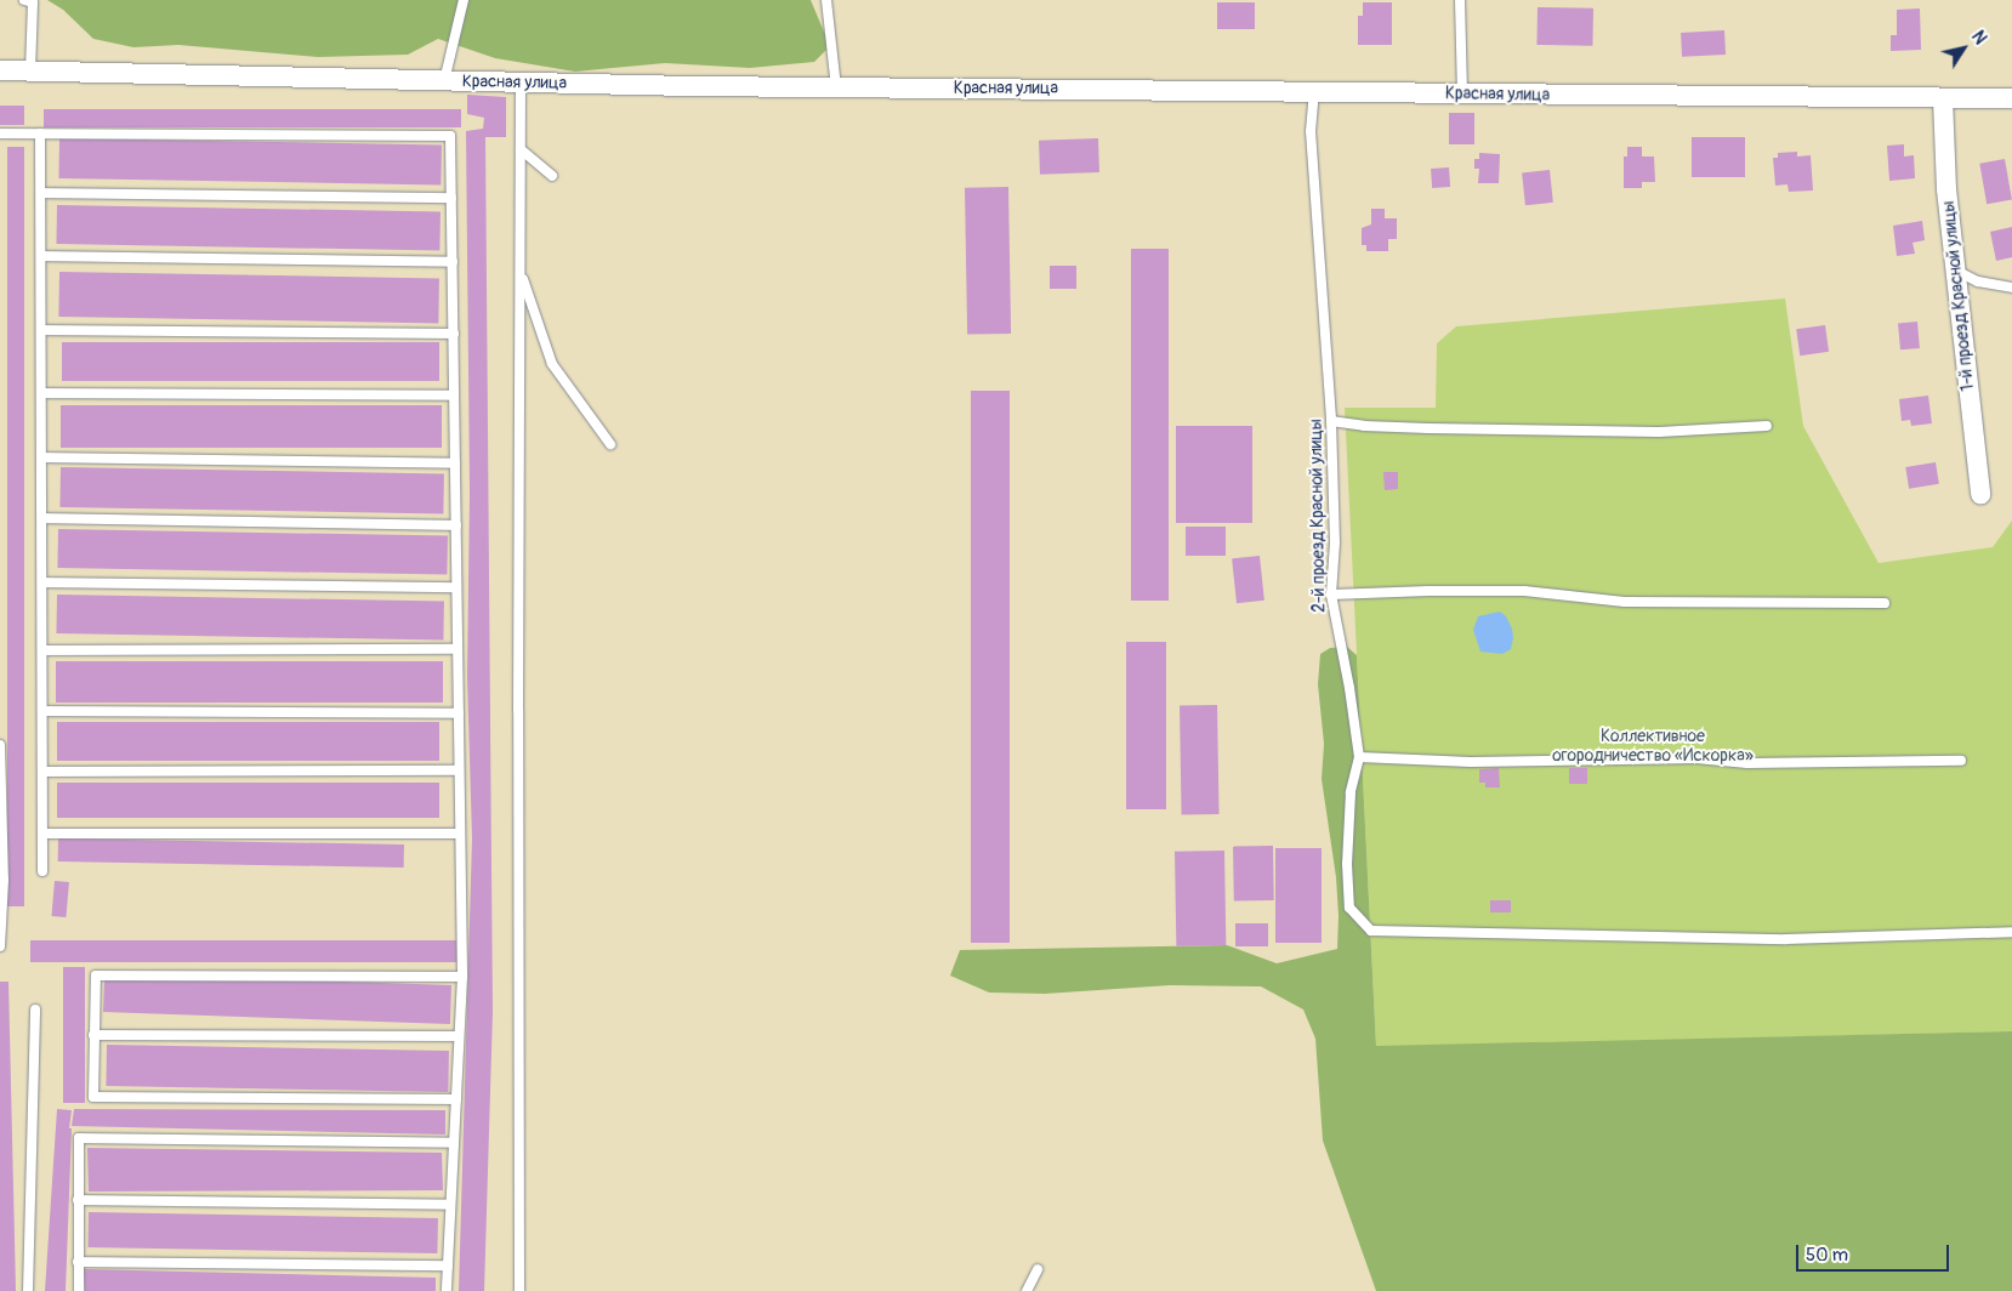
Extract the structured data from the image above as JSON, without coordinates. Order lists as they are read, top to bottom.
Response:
{
  "streets": {
    "street": ["Красная улица", "1-й проезд Красной улицы"],
    "lane": ["2-й проезд Красной улицы"]
  },
  "crossings": [
    ["Красная улица", "1-й проезд Красной улицы"],
    ["Красная улица", "2-й проезд Красной улицы"]
  ],
  "parks": ["Коллективное огородничество «Искорка»"],
  "scale_bar": "50 m",
  "north": "top right"
}
